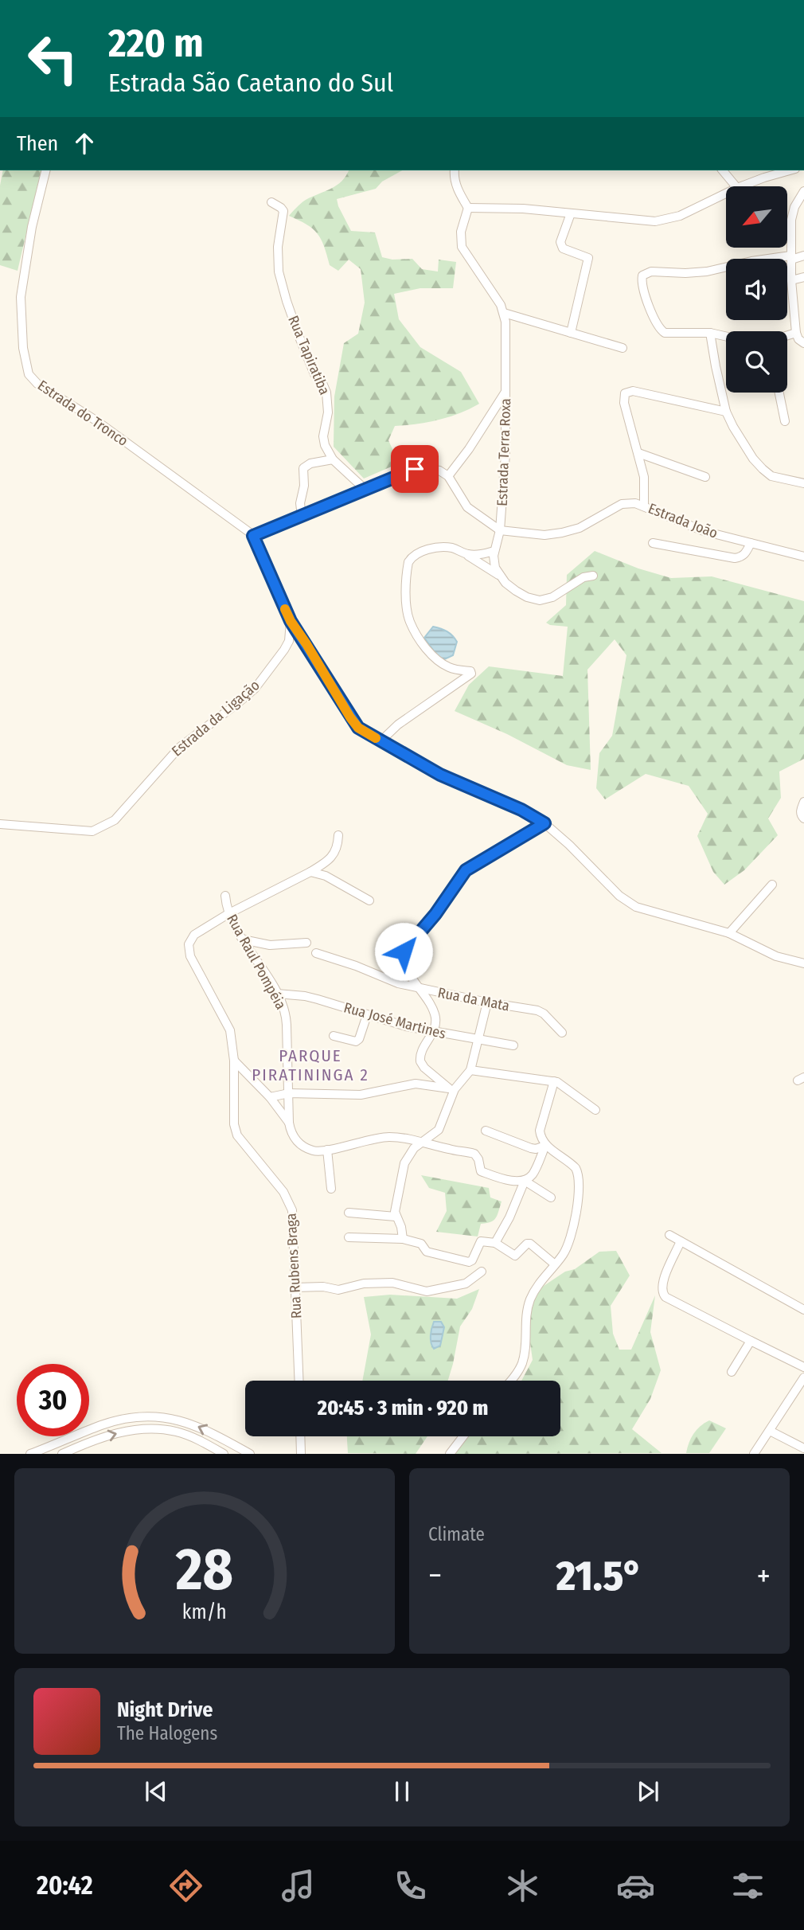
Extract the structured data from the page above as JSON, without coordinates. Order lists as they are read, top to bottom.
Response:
{
  "streets": {
    "street": [
      "Rua Tapiratiba",
      "Estrada do Tronco",
      "Estrada Terra Roxa",
      "Estrada João",
      "Estrada da Ligação",
      "Rua Raul Pompéia",
      "Rua da Mata",
      "Rua José Martines",
      "Rua Rubens Braga"
    ]
  },
  "crossings": [
    ["Estrada Terra Roxa", "Estrada João"],
    ["Rua Raul Pompéia", "Rua José Martines"],
    ["Rua Raul Pompéia", "Rua Rubens Braga"]
  ],
  "districts": ["PARQUE PIRATININGA 2"],
  "north": "bottom left",
  "page": {
    "turn": ["220 m", "Estrada São Caetano do Sul"],
    "then": "Then",
    "limit": "30",
    "trip": "20:45 · 3 min · 920 m",
    "tile": "Climate",
    "heat": ["−", "21.5°", "+"],
    "song": ["Night Drive", "The Halogens"],
    "tabs": "20:42",
    "gauge": ["28", "km/h"]
  }
}
